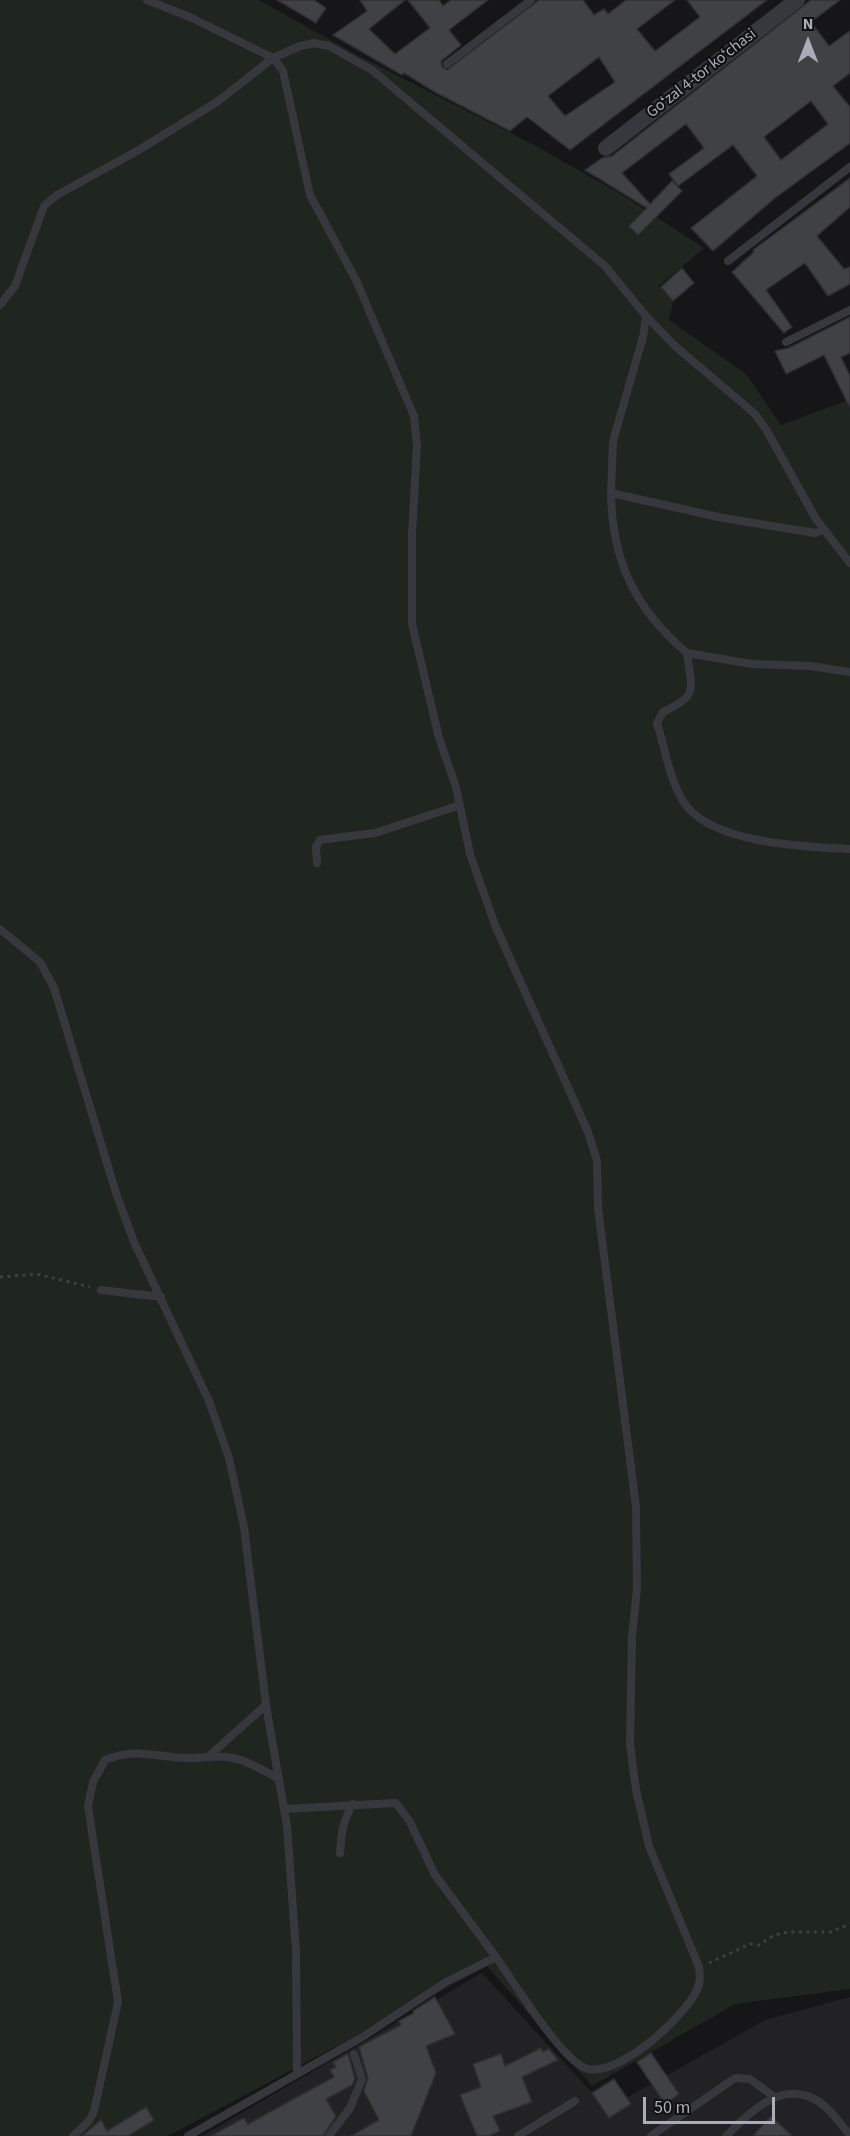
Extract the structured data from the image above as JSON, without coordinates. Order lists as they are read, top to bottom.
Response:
{
  "streets": {
    "street": ["Goʻzal 4-tor koʻchasi"]
  },
  "scale_bar": "50 m",
  "north": "top"
}
